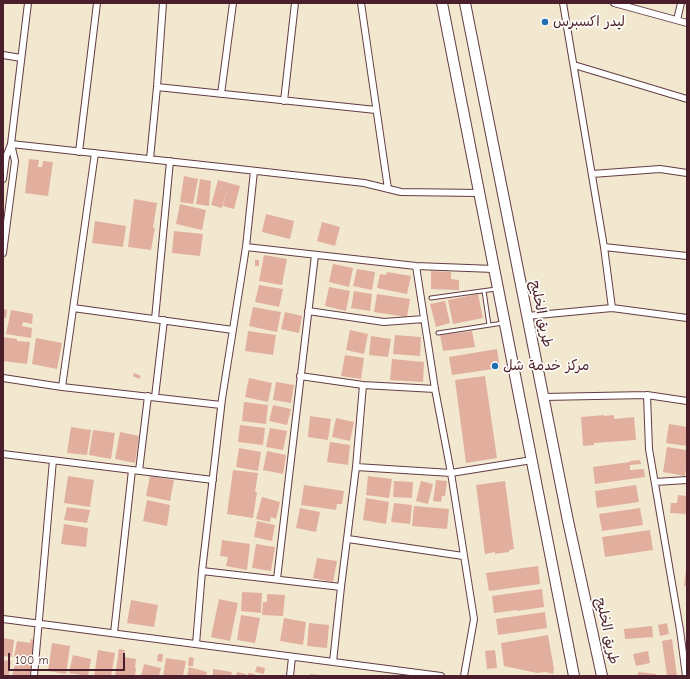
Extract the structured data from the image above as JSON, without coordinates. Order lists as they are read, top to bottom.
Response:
{
  "streets": {
    "main road": ["طريق الخليج"]
  },
  "places": ["ليدر اكسبرس", "مركز خدمة شل"],
  "scale_bar": "100 m"
}
